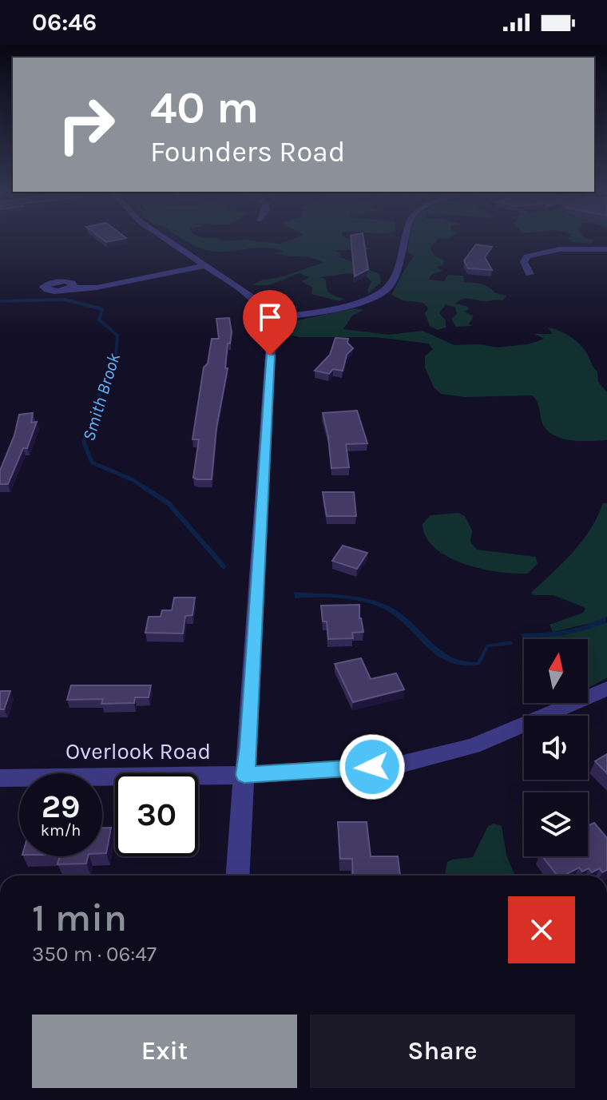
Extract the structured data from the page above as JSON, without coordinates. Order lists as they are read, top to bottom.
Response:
{
  "streets": {
    "street": ["Overlook Road"]
  },
  "water": ["Smith Brook"],
  "north": "top",
  "page": {
    "status": "06:46",
    "turn": ["40 m", "Founders Road"],
    "speed": "29 km/h",
    "limit": "30",
    "heading": ["1 min", "350 m · 06:47"],
    "buttons": ["Exit", "Share"]
  }
}
